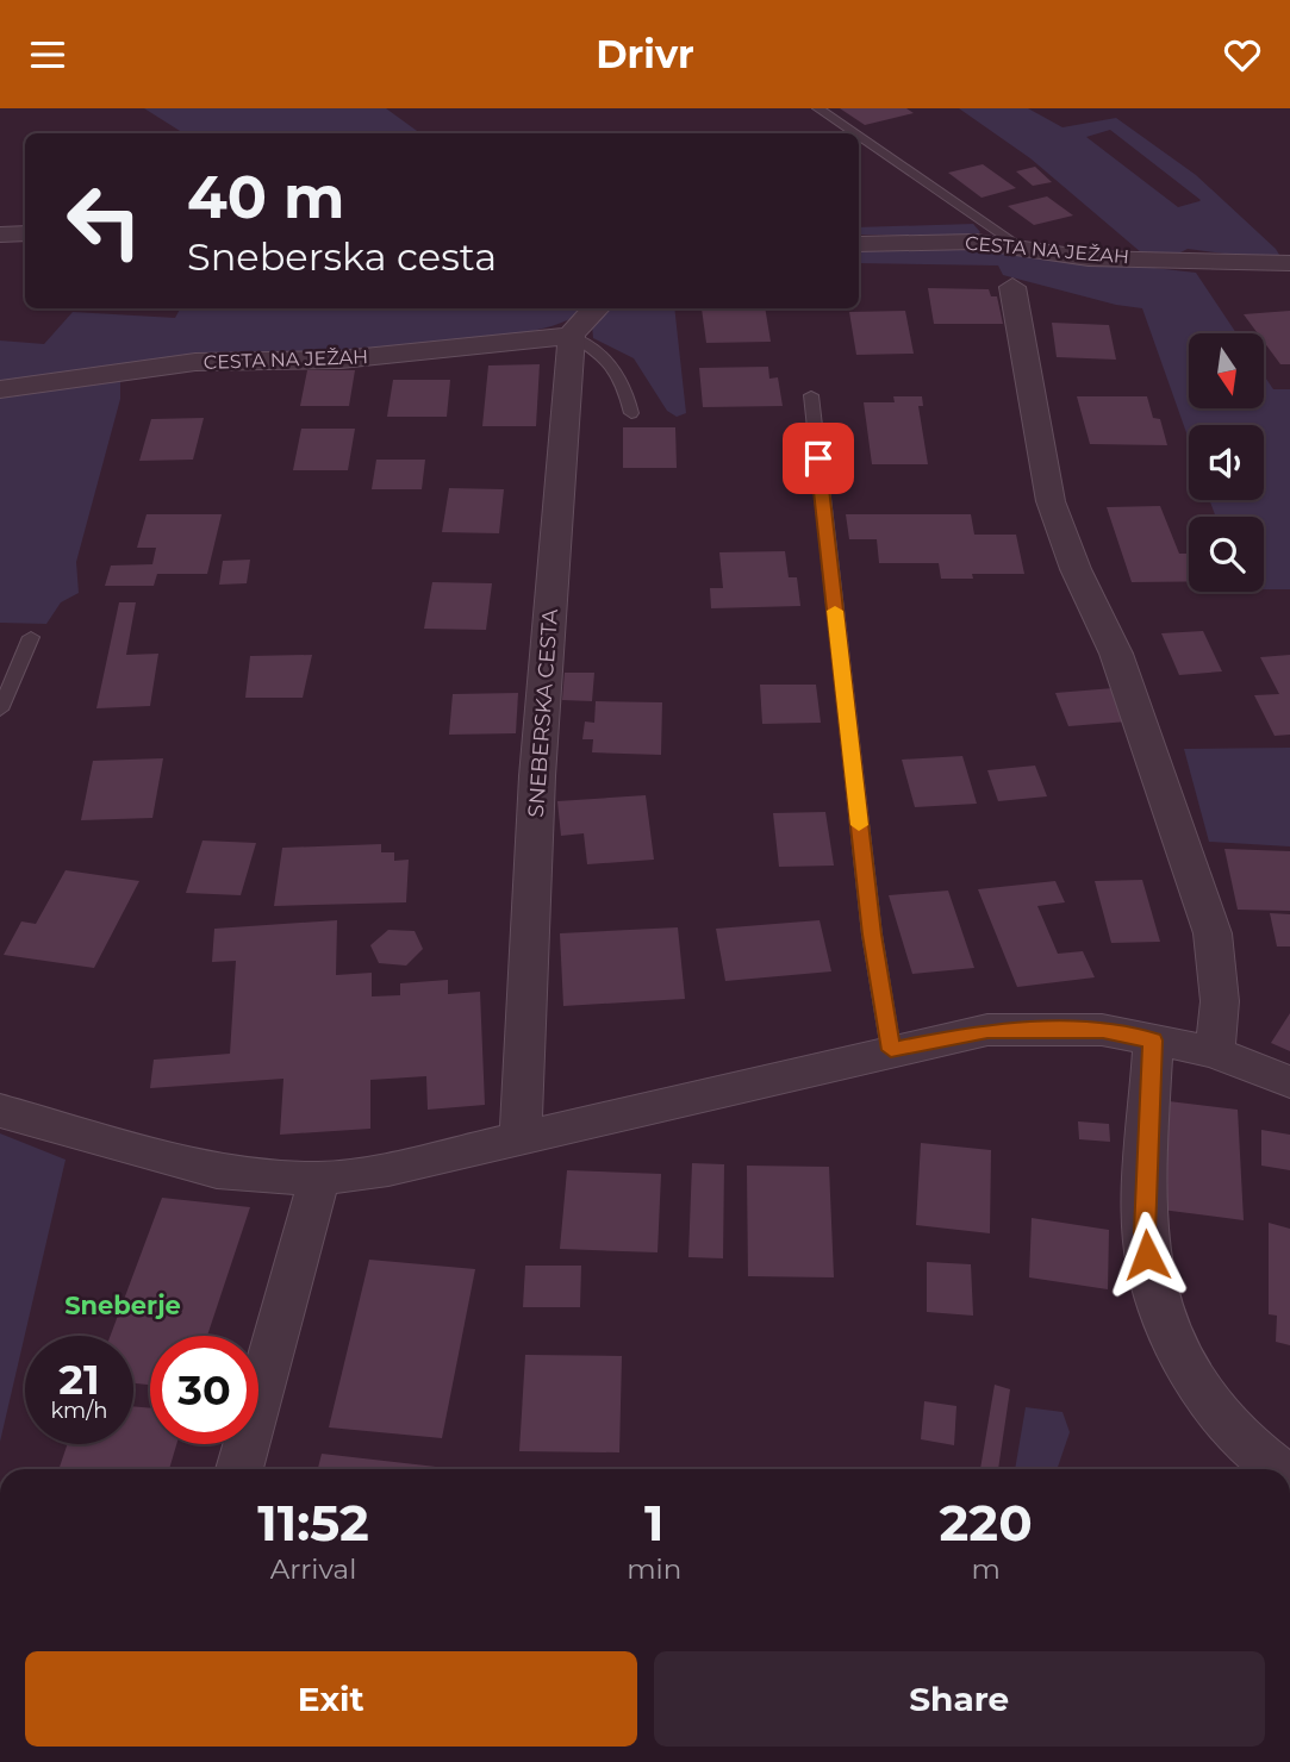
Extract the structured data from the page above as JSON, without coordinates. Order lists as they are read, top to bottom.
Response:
{
  "streets": {
    "street": ["CESTA NA JEŽAH", "SNEBERSKA CESTA"]
  },
  "crossings": [
    ["CESTA NA JEŽAH", "SNEBERSKA CESTA"]
  ],
  "districts": ["Sneberje"],
  "north": "bottom",
  "page": {
    "header": "Drivr",
    "turn": ["40 m", "Sneberska cesta"],
    "speed": "21 km/h",
    "limit": "30",
    "eta": [
      "11:52",
      "Arrival",
      "1",
      "min",
      "220",
      "m"
    ],
    "buttons": ["Exit", "Share"]
  }
}
